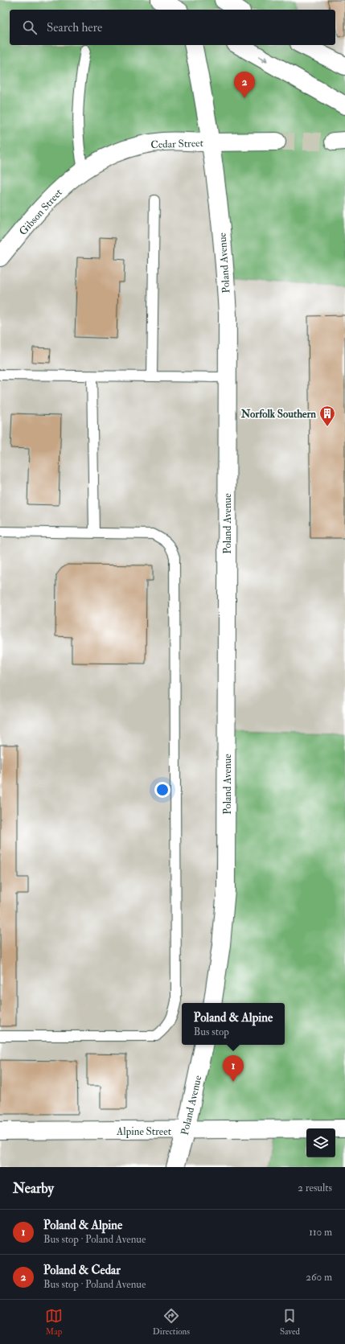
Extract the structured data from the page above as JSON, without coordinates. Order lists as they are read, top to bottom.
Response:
{
  "streets": {
    "main road": [
      "Cedar Street",
      "Gibson Street",
      "Poland Avenue",
      "Alpine Street"
    ]
  },
  "crossings": [
    ["Cedar Street", "Gibson Street"],
    ["Cedar Street", "Poland Avenue"],
    ["Poland Avenue", "Alpine Street"]
  ],
  "places": {
    "building": ["Norfolk Southern"]
  },
  "page": {
    "search": "Search here",
    "pins": ["2", "1"],
    "popup": ["Poland & Alpine", "Bus stop"],
    "heading": ["Nearby", "2 results"],
    "list": [
      {
        "mark": "1",
        "name": "Poland & Alpine",
        "note": "Bus stop · Poland Avenue",
        "value": "110 m"
      },
      {
        "mark": "2",
        "name": "Poland & Cedar",
        "note": "Bus stop · Poland Avenue",
        "value": "260 m"
      }
    ],
    "nav": ["Map", "Directions", "Saved"]
  }
}
